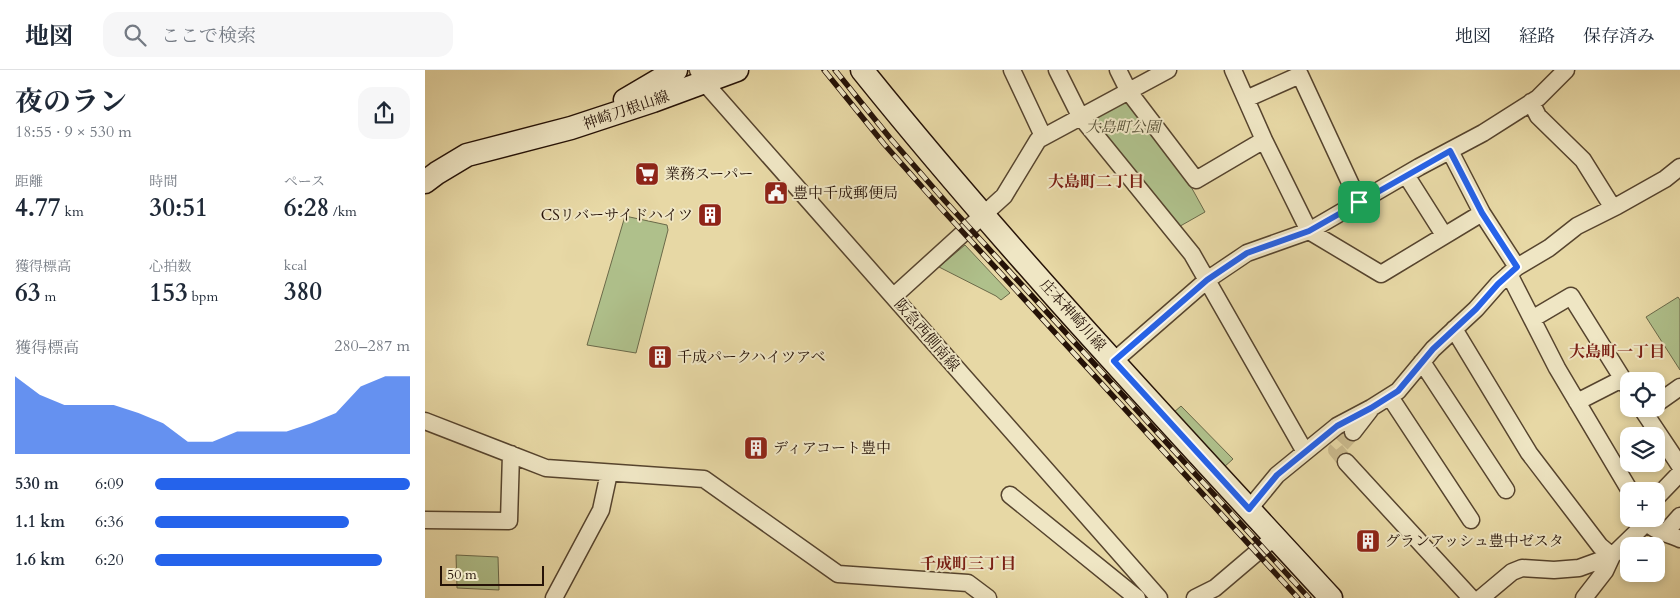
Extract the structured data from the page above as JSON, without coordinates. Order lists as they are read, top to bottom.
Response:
{
  "streets": {
    "street": ["神崎刀根山線", "庄本神崎川線", "阪急西側南線"]
  },
  "crossings": [
    ["神崎刀根山線", "阪急西側南線"]
  ],
  "districts": ["大島町二丁目", "大島町一丁目", "千成町三丁目"],
  "parks": ["大島町公園"],
  "places": {
    "supermarket": ["業務スーパー"],
    "public building": ["豊中千成郵便局"],
    "building": [
      "CSリバーサイドハイツ",
      "千成パークハイツアベ",
      "ディアコート豊中",
      "グランアッシュ豊中ゼスタ"
    ]
  },
  "scale_bar": "50 m",
  "page": {
    "header": "地図",
    "search": "ここで検索",
    "nav": ["地図", "経路", "保存済み"],
    "heading": ["夜のラン", "18:55 · 9 × 530 m"],
    "stats": [
      ["距離", "4.77 km"],
      ["時間", "30:51"],
      ["ペース", "6:28 /km"],
      ["獲得標高", "63 m"],
      ["心拍数", "153 bpm"],
      ["kcal", "380"]
    ],
    "chart": ["獲得標高", "280–287 m"],
    "map_buttons": ["+", "−"],
    "list": [
      {
        "name": "530 m",
        "note": "6:09"
      },
      {
        "name": "1.1 km",
        "note": "6:36"
      },
      {
        "name": "1.6 km",
        "note": "6:20"
      }
    ],
    "scale": "50 m"
  }
}
